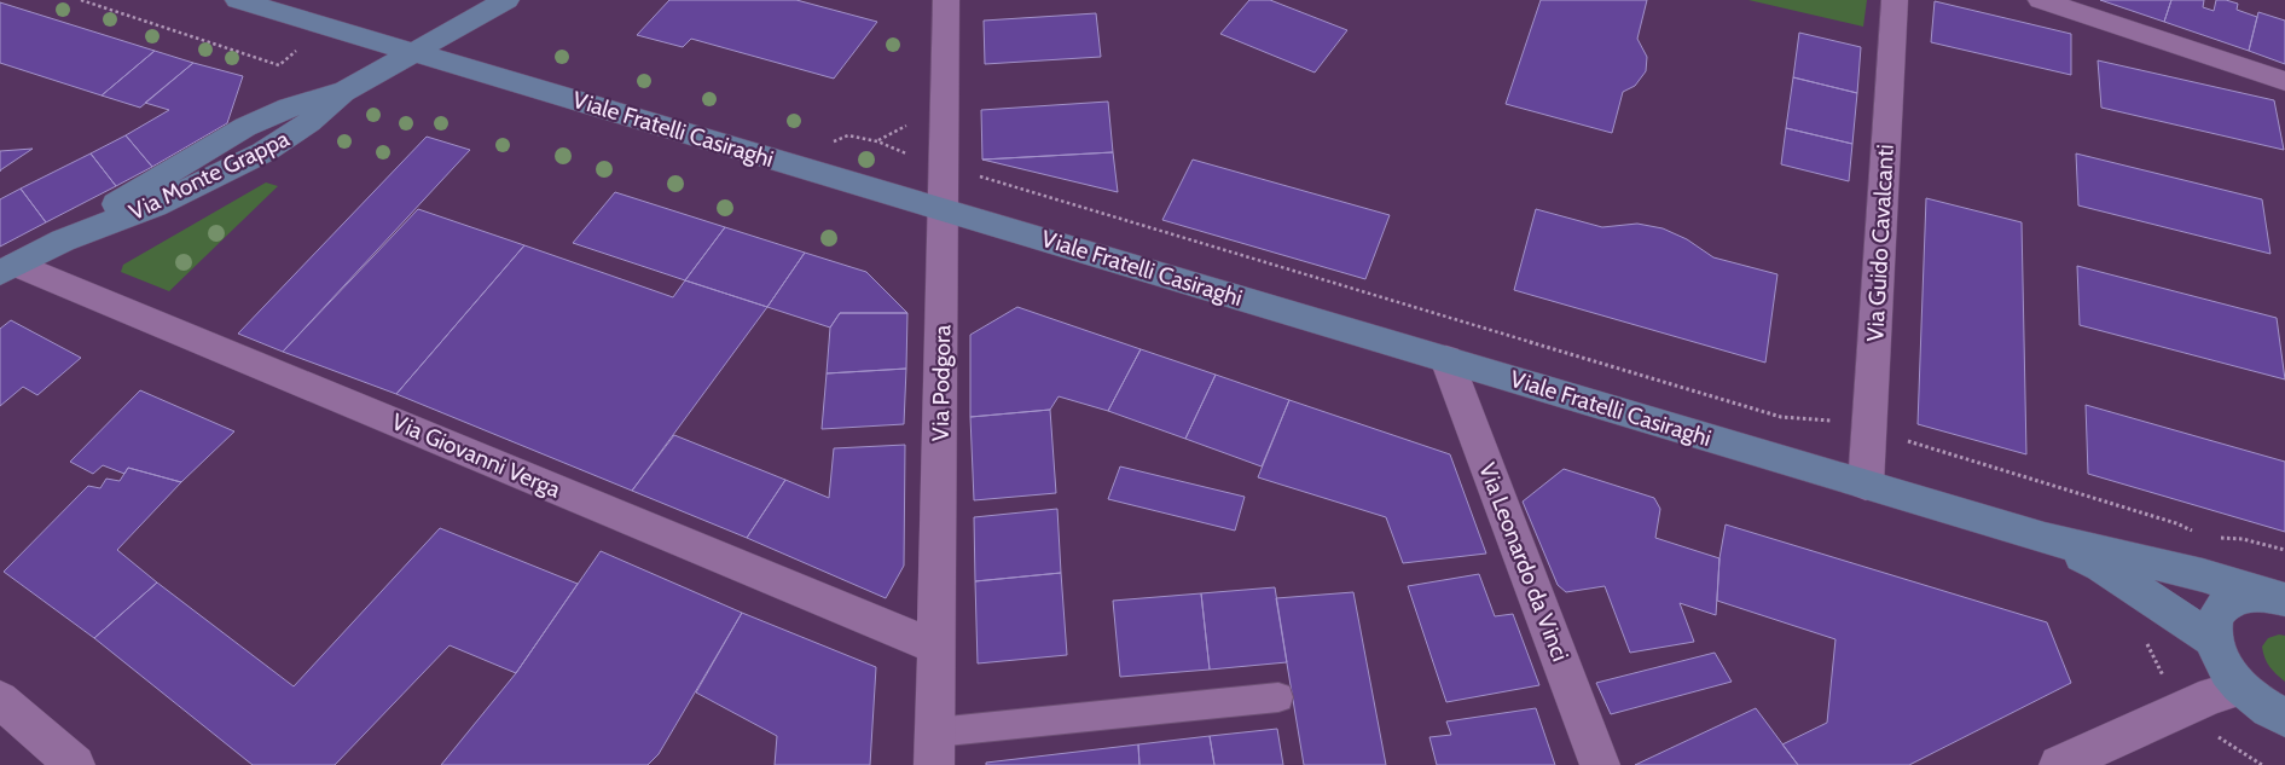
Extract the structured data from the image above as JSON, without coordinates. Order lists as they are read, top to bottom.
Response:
{
  "streets": {
    "street": [
      "Viale Fratelli Casiraghi",
      "Via Monte Grappa",
      "Via Guido Cavalcanti",
      "Via Podgora",
      "Via Giovanni Verga",
      "Via Leonardo da Vinci"
    ]
  },
  "crossings": [
    ["Viale Fratelli Casiraghi", "Via Monte Grappa"],
    ["Viale Fratelli Casiraghi", "Via Guido Cavalcanti"],
    ["Viale Fratelli Casiraghi", "Via Podgora"],
    ["Viale Fratelli Casiraghi", "Via Leonardo da Vinci"],
    ["Via Monte Grappa", "Via Giovanni Verga"],
    ["Via Podgora", "Via Giovanni Verga"]
  ]
}
